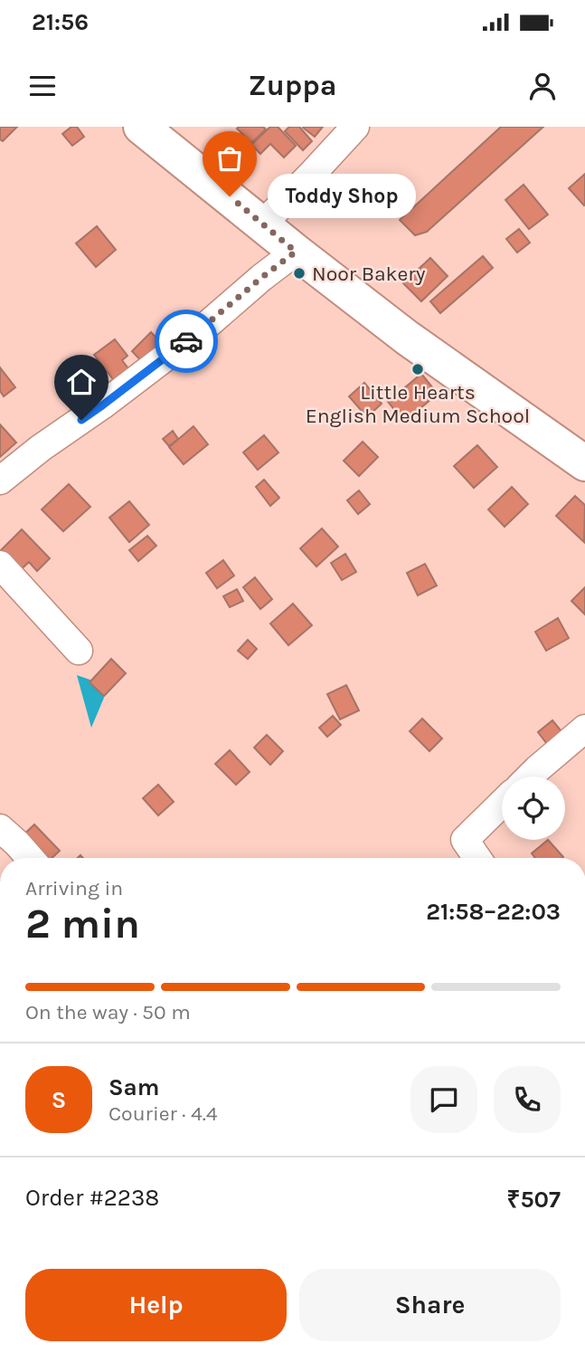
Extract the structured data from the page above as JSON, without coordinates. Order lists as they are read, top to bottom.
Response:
{
  "places": ["Toddy Shop", "Noor Bakery", "Little Hearts English Medium School"],
  "page": {
    "status": "21:56",
    "header": "Zuppa",
    "bubble": "Toddy Shop",
    "heading": ["2 min", "Arriving in", "21:58–22:03"],
    "panel": [
      "Sam",
      "Courier · 4.4",
      "Order #2238",
      "₹507"
    ],
    "bar": "On the way · 50 m",
    "round": "S",
    "buttons": ["Help", "Share"]
  }
}
